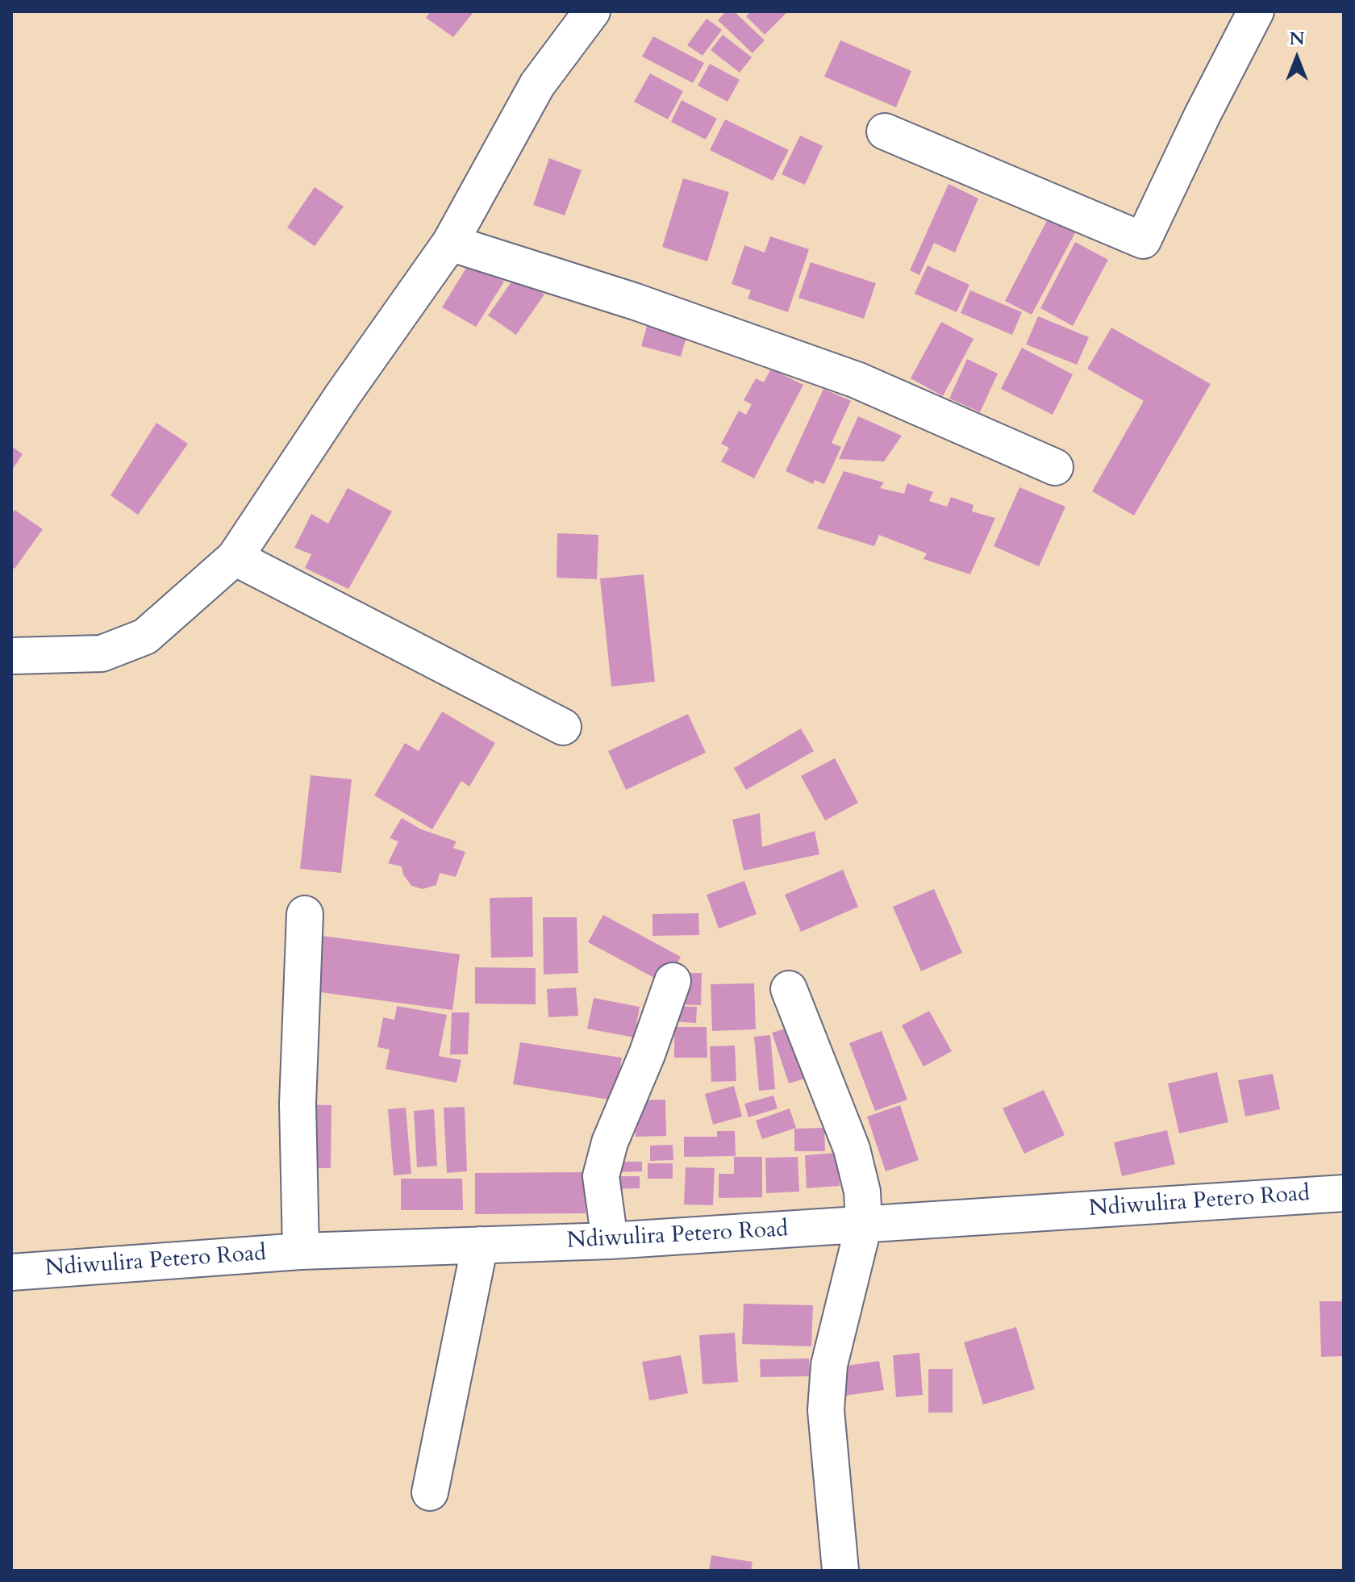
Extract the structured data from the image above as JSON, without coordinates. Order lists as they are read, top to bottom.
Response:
{
  "streets": {
    "street": ["Ndiwulira Petero Road"]
  },
  "north": "top"
}
